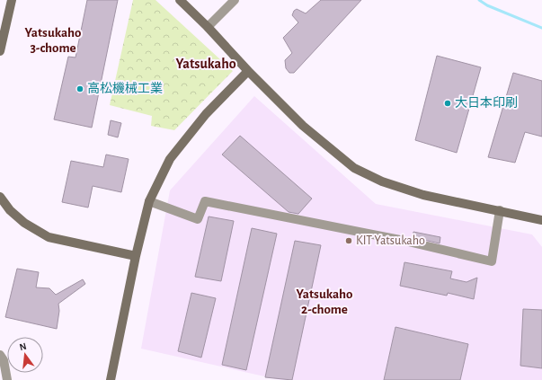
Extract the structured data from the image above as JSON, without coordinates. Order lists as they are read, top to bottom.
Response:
{
  "districts": ["Yatsukaho 3-chome", "Yatsukaho", "Yatsukaho 2-chome"],
  "places": ["高松機械工業", "大日本印刷", "KIT Yatsukaho"],
  "north": "top"
}
